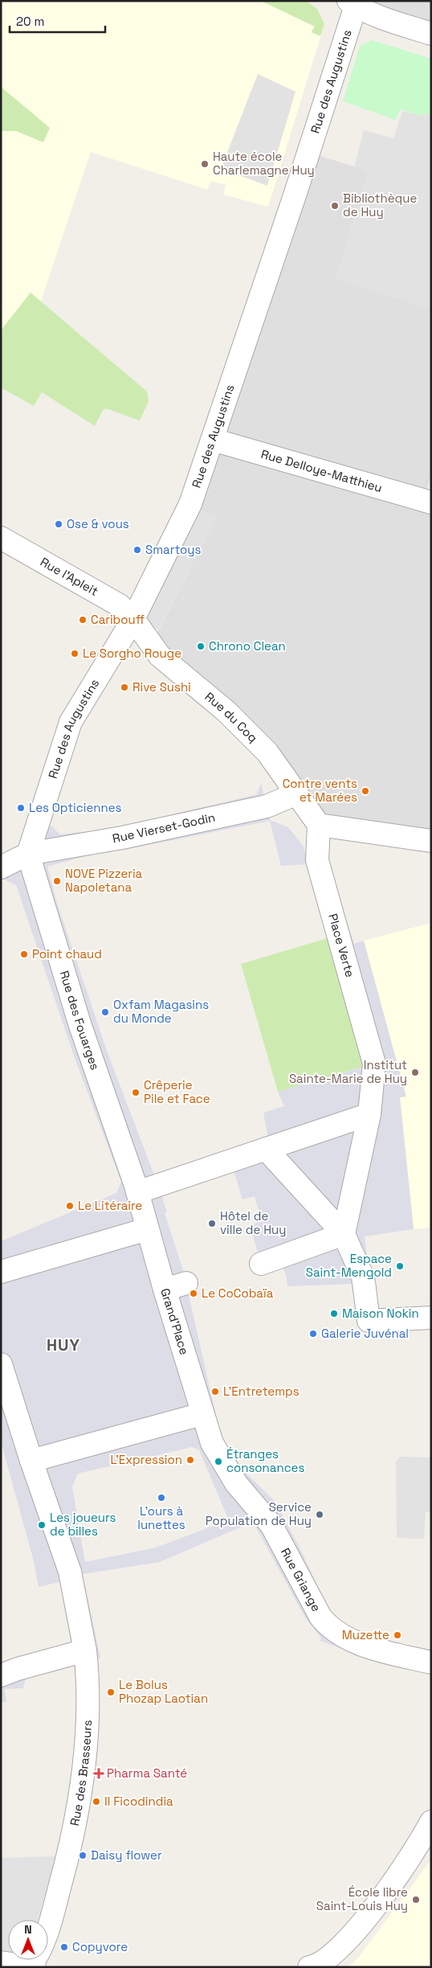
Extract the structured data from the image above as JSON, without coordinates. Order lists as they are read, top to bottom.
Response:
{
  "streets": {
    "street": [
      "Rue des Augustins",
      "Rue Delloye-Matthieu",
      "Rue l'Apleit",
      "Rue du Coq",
      "Rue Vierset-Godin",
      "Place Verte",
      "Rue des Fouarges",
      "Grand'Place",
      "Rue Griange",
      "Rue des Brasseurs"
    ]
  },
  "crossings": [
    ["Rue des Augustins", "Rue Delloye-Matthieu"],
    ["Rue des Augustins", "Rue l'Apleit"],
    ["Rue des Augustins", "Rue du Coq"],
    ["Rue des Augustins", "Rue Vierset-Godin"],
    ["Rue des Augustins", "Rue des Fouarges"],
    ["Rue l'Apleit", "Rue du Coq"],
    ["Rue du Coq", "Rue Vierset-Godin"],
    ["Rue du Coq", "Place Verte"],
    ["Rue Vierset-Godin", "Rue des Fouarges"],
    ["Rue des Fouarges", "Grand'Place"],
    ["Grand'Place", "Rue Griange"]
  ],
  "districts": ["HUY"],
  "places": {
    "other": [
      "Haute école Charlemagne Huy",
      "Bibliothèque de Huy",
      "Ose & vous",
      "Smartoys",
      "Caribouff",
      "Chrono Clean",
      "Le Sorgho Rouge",
      "Rive Sushi",
      "Contre vents et Marées",
      "Les Opticiennes",
      "NOVE Pizzeria Napoletana",
      "Point chaud",
      "Oxfam Magasins du Monde",
      "Institut Sainte-Marie de Huy",
      "Crêperie Pile et Face",
      "Le Litéraire",
      "Hôtel de ville de Huy",
      "Espace Saint-Mengold",
      "Le CoCobaïa",
      "Maison Nokin",
      "Galerie Juvénal",
      "L'Entretemps",
      "L'Expression",
      "Étranges consonances",
      "L'ours à lunettes",
      "Service Population de Huy",
      "Les joueurs de billes",
      "Muzette",
      "Le Bolus Phozap Laotian",
      "Il Ficodindia",
      "Daisy flower",
      "École libre Saint-Louis Huy",
      "Copyvore"
    ],
    "health": ["Pharma Santé"]
  },
  "scale_bar": "20 m",
  "north": "top"
}
